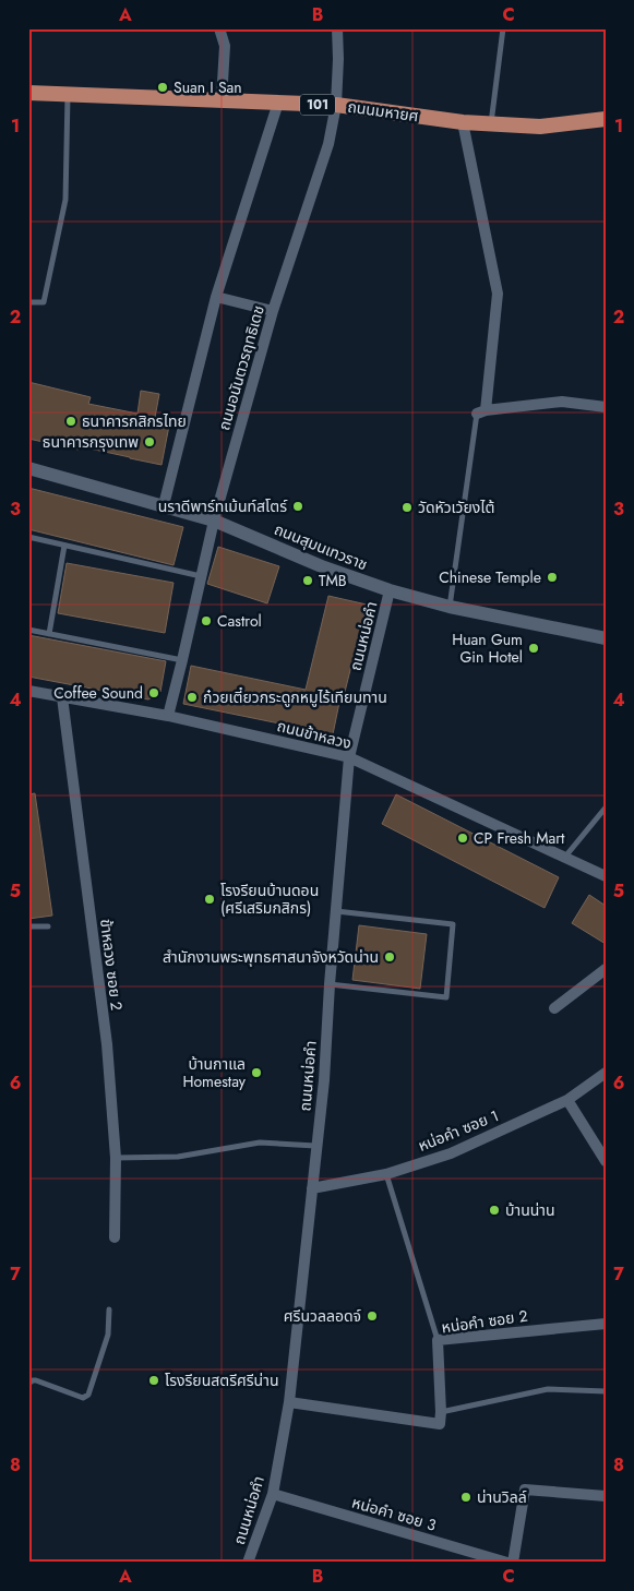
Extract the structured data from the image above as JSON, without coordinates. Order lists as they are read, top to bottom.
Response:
{
  "streets": {
    "main road": ["101", "ถนนมหายศ"],
    "street": [
      "ถนนอนันตวรฤทธิเดช",
      "ถนนสุมนเทวราช",
      "ถนนหน่อคำ",
      "ถนนข้าหลวง",
      "ข้าหลวง ซอย 2",
      "หน่อคำ ซอย 1",
      "หน่อคำ ซอย 2",
      "หน่อคำ ซอย 3"
    ]
  },
  "crossings": [
    ["ถนนมหายศ", "ถนนอนันตวรฤทธิเดช"],
    ["ถนนอนันตวรฤทธิเดช", "ถนนสุมนเทวราช"],
    ["ถนนอนันตวรฤทธิเดช", "ถนนข้าหลวง"],
    ["ถนนสุมนเทวราช", "ถนนหน่อคำ"],
    ["ถนนหน่อคำ", "ถนนข้าหลวง"],
    ["ถนนหน่อคำ", "หน่อคำ ซอย 1"],
    ["ถนนหน่อคำ", "หน่อคำ ซอย 3"],
    ["ถนนข้าหลวง", "ข้าหลวง ซอย 2"]
  ],
  "places": [
    "Suan I San",
    "ธนาคารกสิกรไทย",
    "ธนาคารกรุงเทพ",
    "นราดีพาร์ทเม้นท์สโตร์",
    "วัดหัวเวัยงไต้",
    "Chinese Temple",
    "TMB",
    "Castrol",
    "Huan Gum Gin Hotel",
    "Coffee Sound",
    "ก๋วยเตี๋ยวกระดูกหมูไร้เทียมทาน",
    "CP Fresh Mart",
    "โรงรียนบ้านดอน (ศรีเสริมกสิกร)",
    "สำนักงานพระพุทธศาสนาจังหวัดน่าน",
    "บ้านกาแล Homestay",
    "บ้านน่าน",
    "ศรีนวลลอดจ์",
    "โรงรียนสตรีศรีน่าน",
    "น่านวิลล์"
  ],
  "grid": {
    "columns": ["A", "B", "C"],
    "rows": [
      "1",
      "2",
      "3",
      "4",
      "5",
      "6",
      "7",
      "8"
    ]
  }
}
